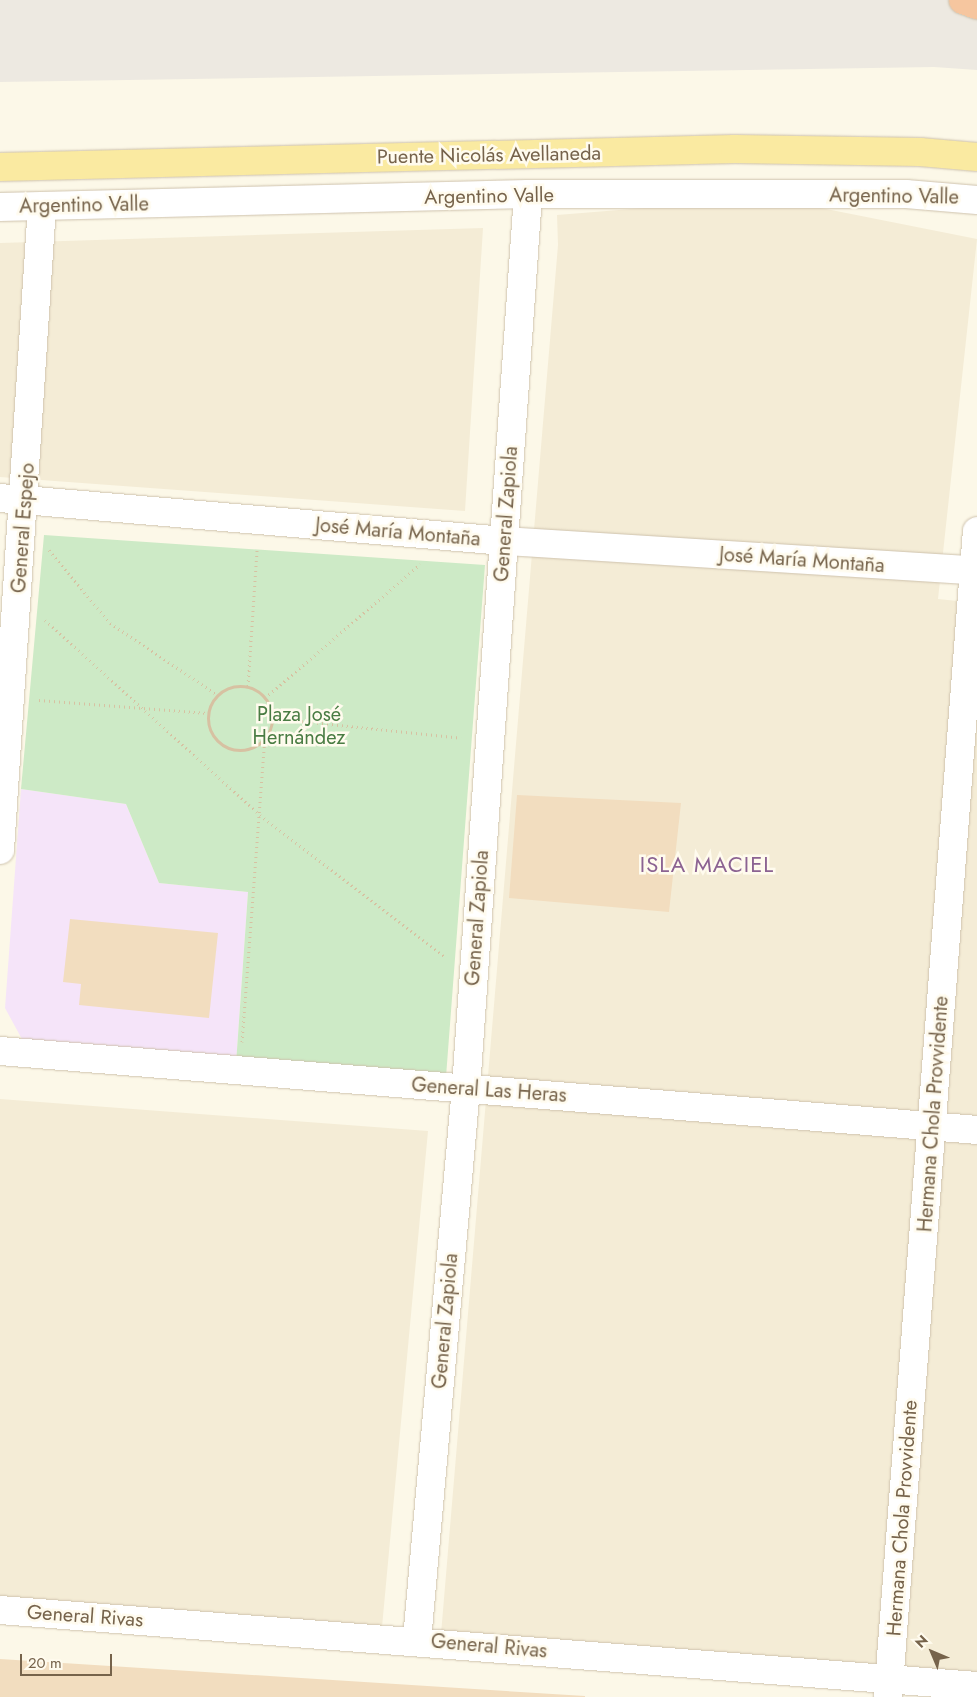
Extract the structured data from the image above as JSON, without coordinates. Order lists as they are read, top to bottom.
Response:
{
  "streets": {
    "main road": ["Puente Nicolás Avellaneda"],
    "street": [
      "Argentino Valle",
      "General Zapiola",
      "General Espejo",
      "José María Montaña",
      "General Las Heras",
      "Hermana Chola Provvidente",
      "General Rivas"
    ]
  },
  "crossings": [
    ["Argentino Valle", "General Zapiola"],
    ["Argentino Valle", "General Espejo"],
    ["General Zapiola", "José María Montaña"],
    ["General Zapiola", "General Las Heras"],
    ["General Zapiola", "General Rivas"],
    ["General Espejo", "José María Montaña"],
    ["José María Montaña", "Hermana Chola Provvidente"],
    ["General Las Heras", "Hermana Chola Provvidente"],
    ["Hermana Chola Provvidente", "General Rivas"]
  ],
  "districts": ["ISLA MACIEL"],
  "parks": ["Plaza José Hernández"],
  "scale_bar": "20 m",
  "north": "top left"
}
